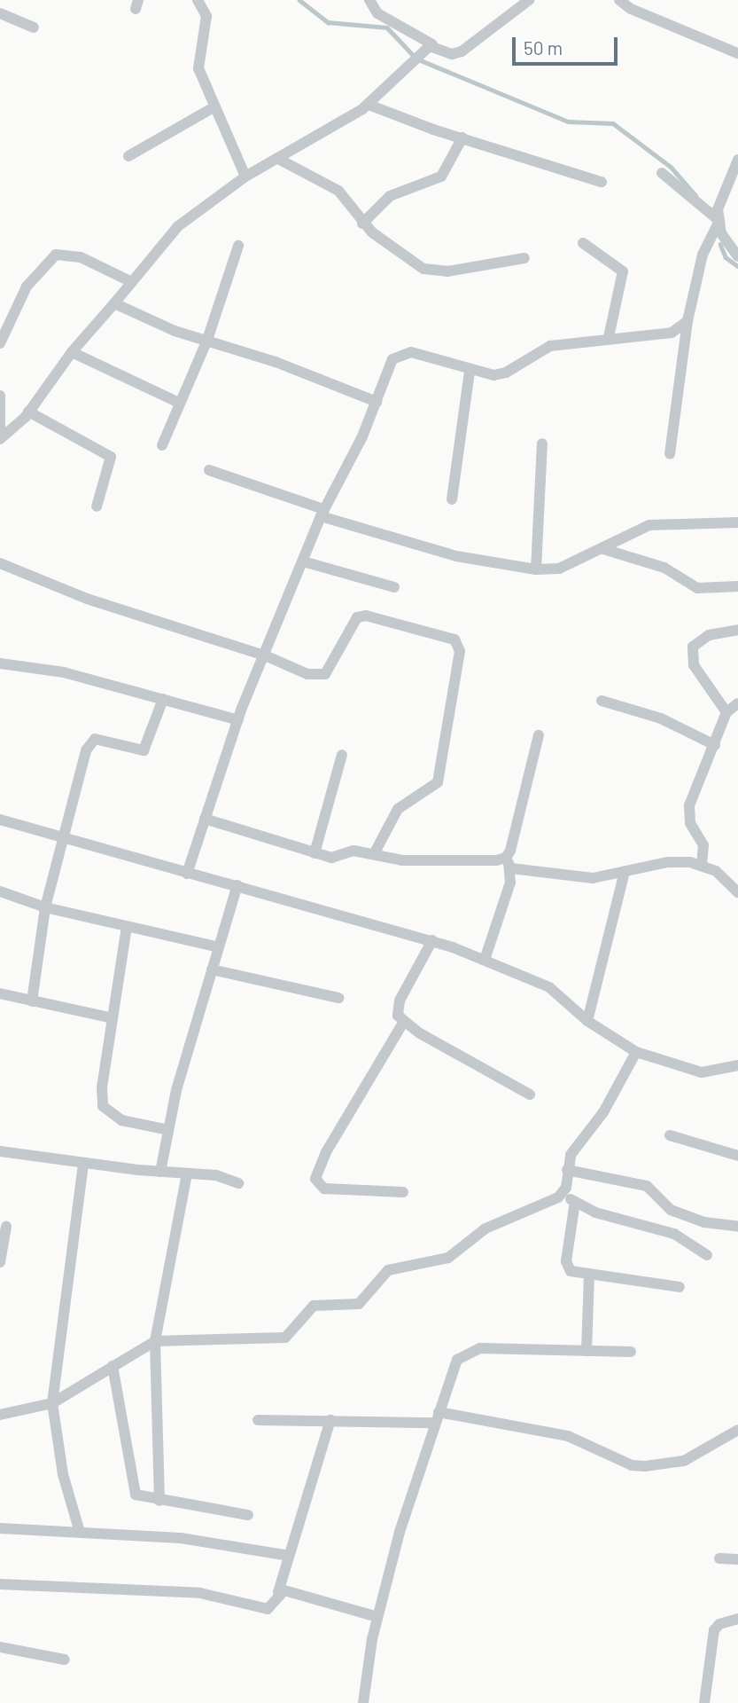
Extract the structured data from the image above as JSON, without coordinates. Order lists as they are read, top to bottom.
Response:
{
  "scale_bar": "50 m"
}
